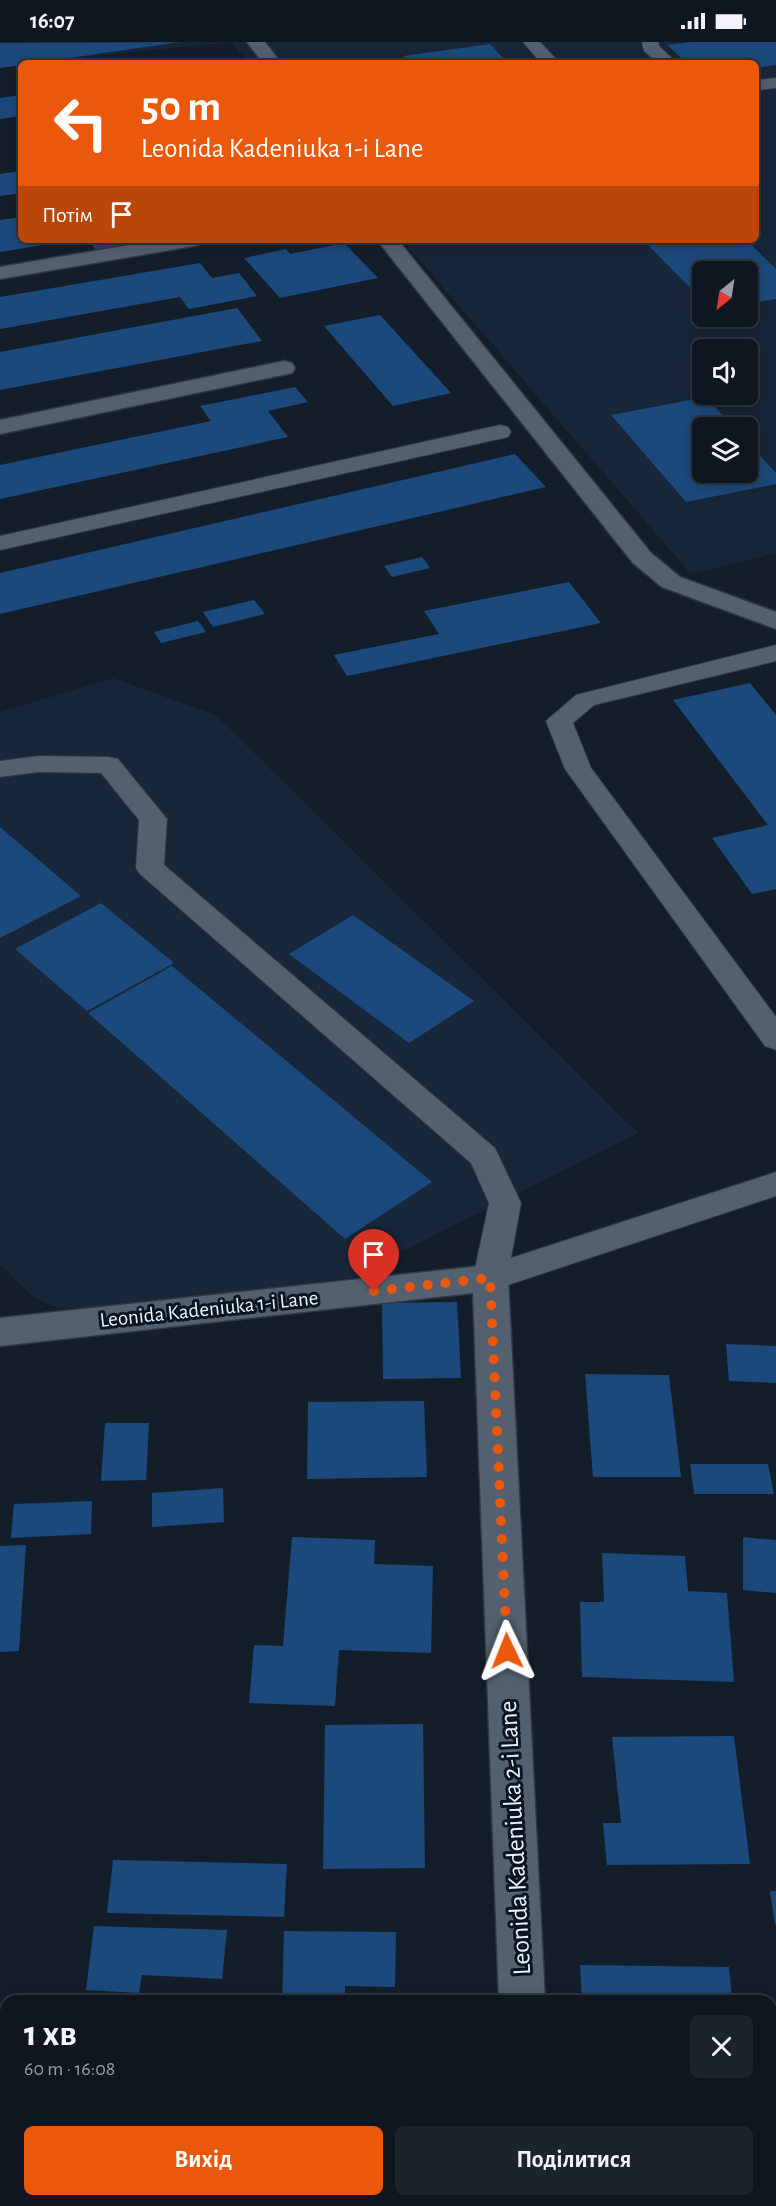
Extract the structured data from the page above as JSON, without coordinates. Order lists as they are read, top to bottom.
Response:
{
  "streets": {
    "street": ["Leonida Kadeniuka 1-i Lane", "Leonida Kadeniuka 2-i Lane"]
  },
  "crossings": [
    ["Leonida Kadeniuka 1-i Lane", "Leonida Kadeniuka 2-i Lane"]
  ],
  "north": "bottom left",
  "page": {
    "status": "16:07",
    "turn": ["50 m", "Leonida Kadeniuka 1-i Lane"],
    "then": "Потім",
    "heading": ["1 хв", "60 m · 16:08"],
    "buttons": ["Вихід", "Поділитися"]
  }
}
